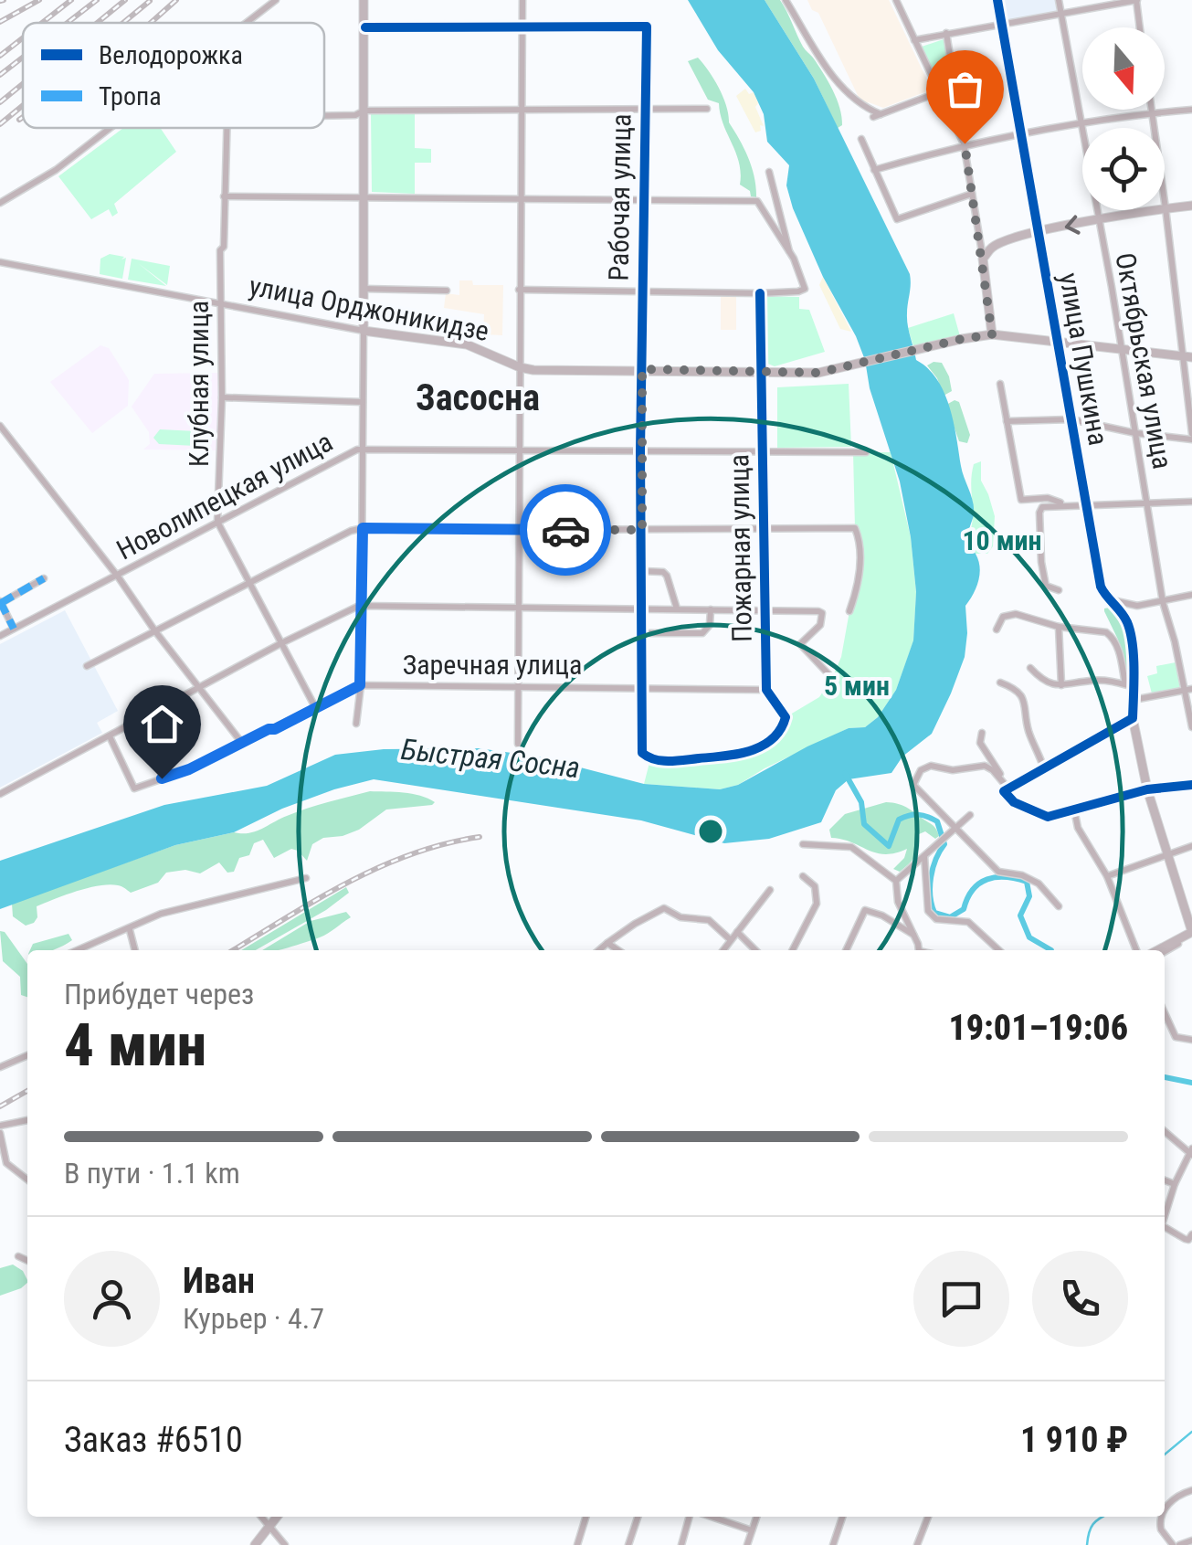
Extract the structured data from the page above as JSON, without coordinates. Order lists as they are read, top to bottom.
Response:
{
  "streets": {
    "main road": ["улица Орджоникидзе"],
    "street": [
      "Рабочая улица",
      "улица Пушкина",
      "Октябрьская улица",
      "Клубная улица",
      "Новолипецкая улица",
      "Пожарная улица",
      "Заречная улица"
    ]
  },
  "crossings": [
    ["Рабочая улица", "улица Орджоникидзе"],
    ["Рабочая улица", "Новолипецкая улица"],
    ["улица Орджоникидзе", "улица Пушкина"],
    ["улица Орджоникидзе", "Октябрьская улица"],
    ["улица Орджоникидзе", "Клубная улица"],
    ["улица Орджоникидзе", "Пожарная улица"],
    ["Клубная улица", "Новолипецкая улица"],
    ["Клубная улица", "Заречная улица"],
    ["Новолипецкая улица", "Пожарная улица"],
    ["Пожарная улица", "Заречная улица"]
  ],
  "districts": ["Засосна"],
  "water": ["Быстрая Сосна"],
  "legend": ["Велодорожка", "Тропа"],
  "north": "bottom",
  "page": {
    "heading": ["4 мин", "Прибудет через", "19:01–19:06"],
    "panel": [
      "Иван",
      "Курьер · 4.7",
      "Заказ #6510",
      "1 910 ₽"
    ],
    "bar": "В пути · 1.1 km"
  },
  "rings": ["10 мин", "5 мин"]
}
